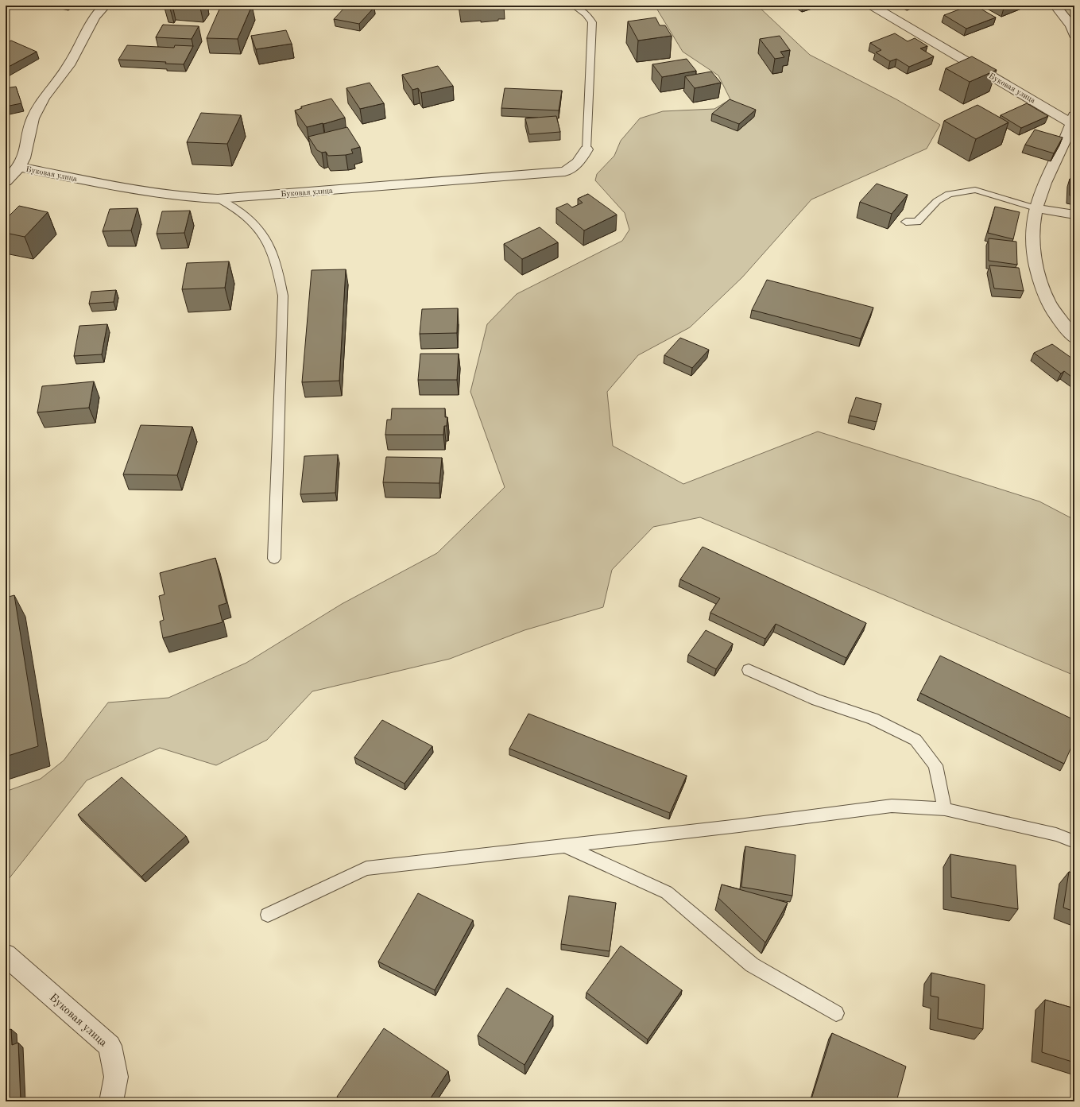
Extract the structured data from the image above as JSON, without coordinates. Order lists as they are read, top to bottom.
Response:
{
  "streets": {
    "street": ["Буковая улица"]
  }
}
